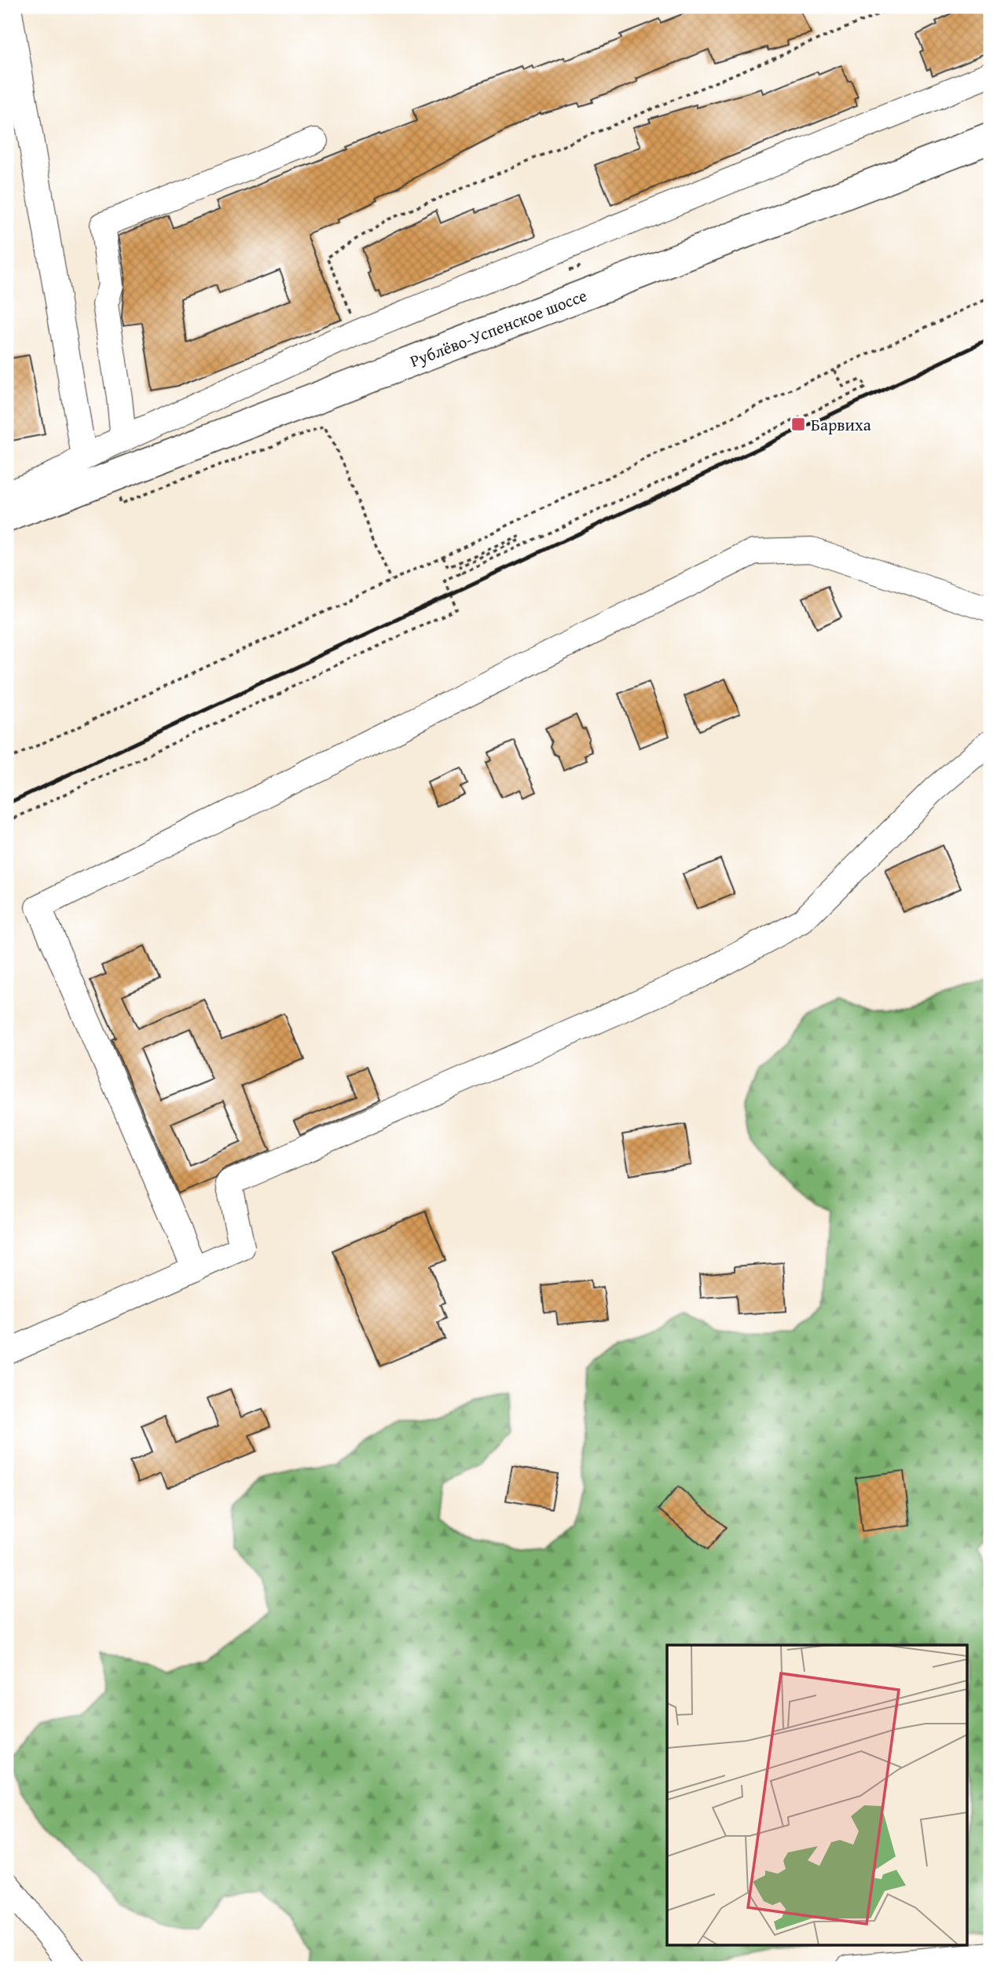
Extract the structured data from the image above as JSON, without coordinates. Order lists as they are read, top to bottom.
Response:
{
  "streets": {
    "main road": ["Рублёво-Успенское шоссе"]
  },
  "places": {
    "transit": ["Барвиха"]
  }
}
